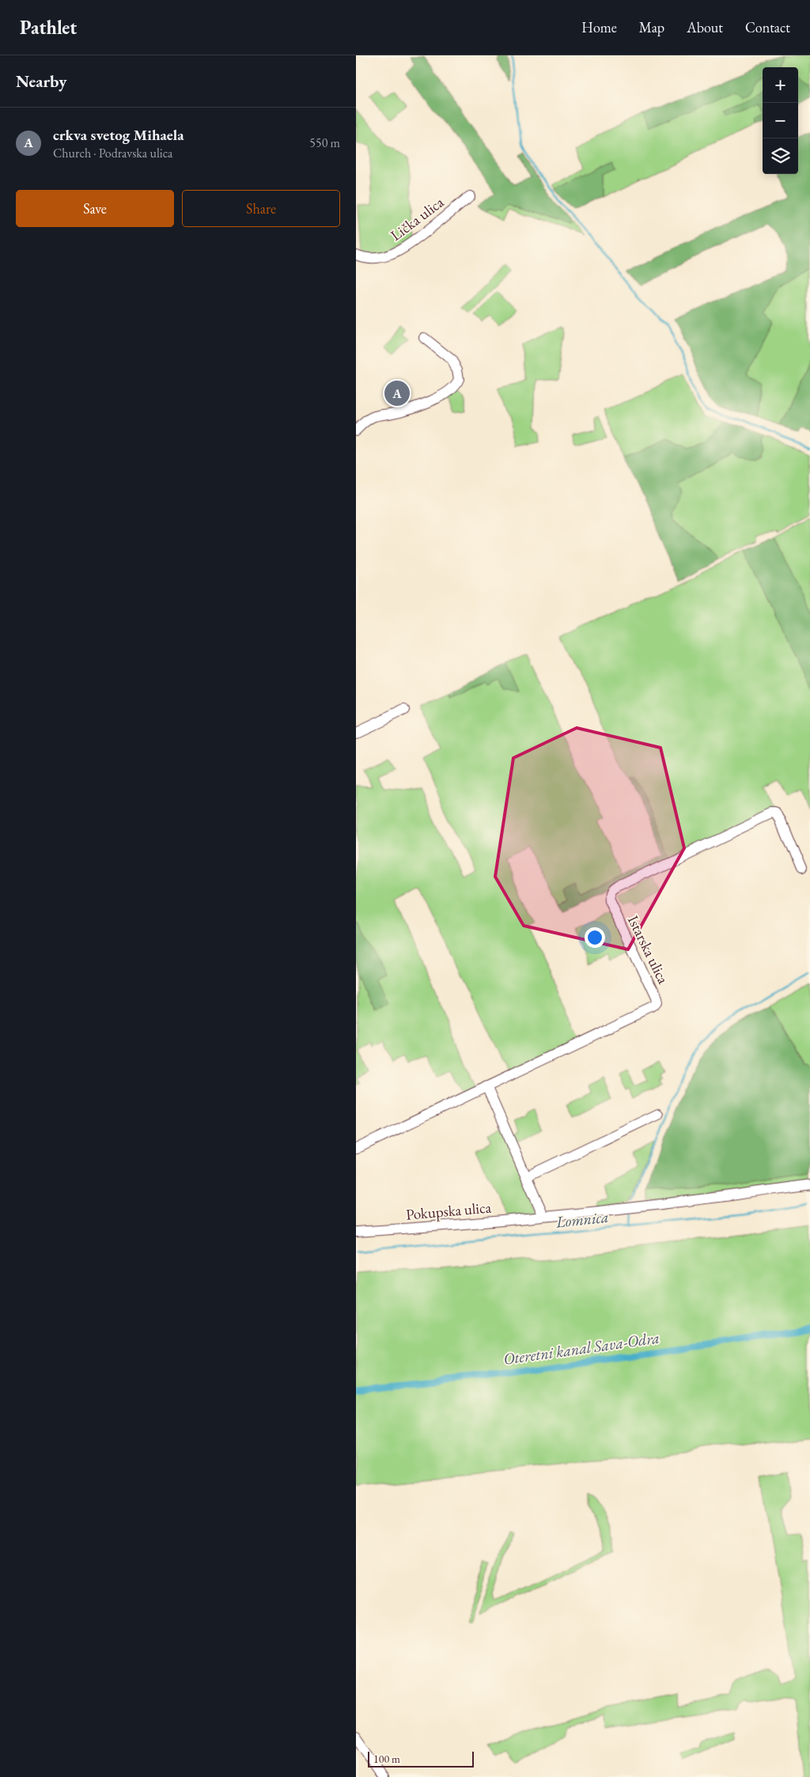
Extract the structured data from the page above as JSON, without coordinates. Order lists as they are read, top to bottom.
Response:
{
  "streets": {
    "street": ["Lička ulica", "Istarska ulica", "Pokupska ulica"]
  },
  "water": ["Lomnica", "Oteretni kanal Sava-Odra"],
  "scale_bar": "100 m",
  "page": {
    "header": "Pathlet",
    "nav": [
      "Home",
      "Map",
      "About",
      "Contact"
    ],
    "heading": "Nearby",
    "map_buttons": ["+", "−"],
    "list": [
      {
        "mark": "A",
        "name": "crkva svetog Mihaela",
        "note": "Church · Podravska ulica",
        "value": "550 m"
      }
    ],
    "buttons": ["Save", "Share"],
    "pins": "A",
    "scale": "100 m"
  }
}
